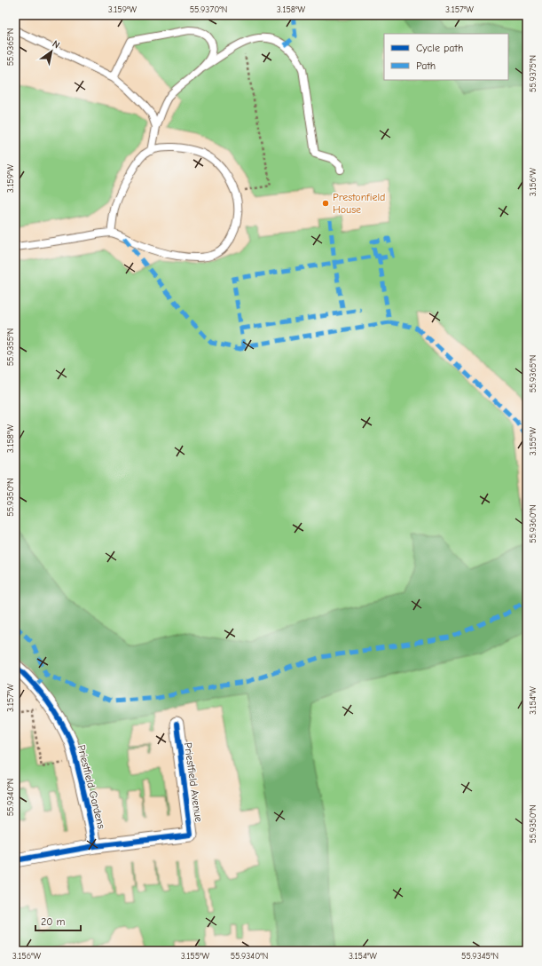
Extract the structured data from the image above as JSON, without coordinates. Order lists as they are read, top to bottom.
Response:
{
  "streets": {
    "street": ["Priestfield Avenue", "Priestfield Gardens"]
  },
  "crossings": [
    ["Priestfield Avenue", "Priestfield Gardens"]
  ],
  "places": ["Prestonfield House"],
  "legend": ["Cycle path", "Path"],
  "scale_bar": "20 m",
  "north": "top right",
  "coordinates": [
    "3.159°W",
    "55.9370°N",
    "3.158°W",
    "3.157°W",
    "55.9365°N",
    "55.9375°N",
    "3.156°W",
    "55.9355°N",
    "3.155°W",
    "55.9350°N",
    "55.9360°N",
    "3.154°W",
    "55.9340°N",
    "55.9345°N"
  ]
}
